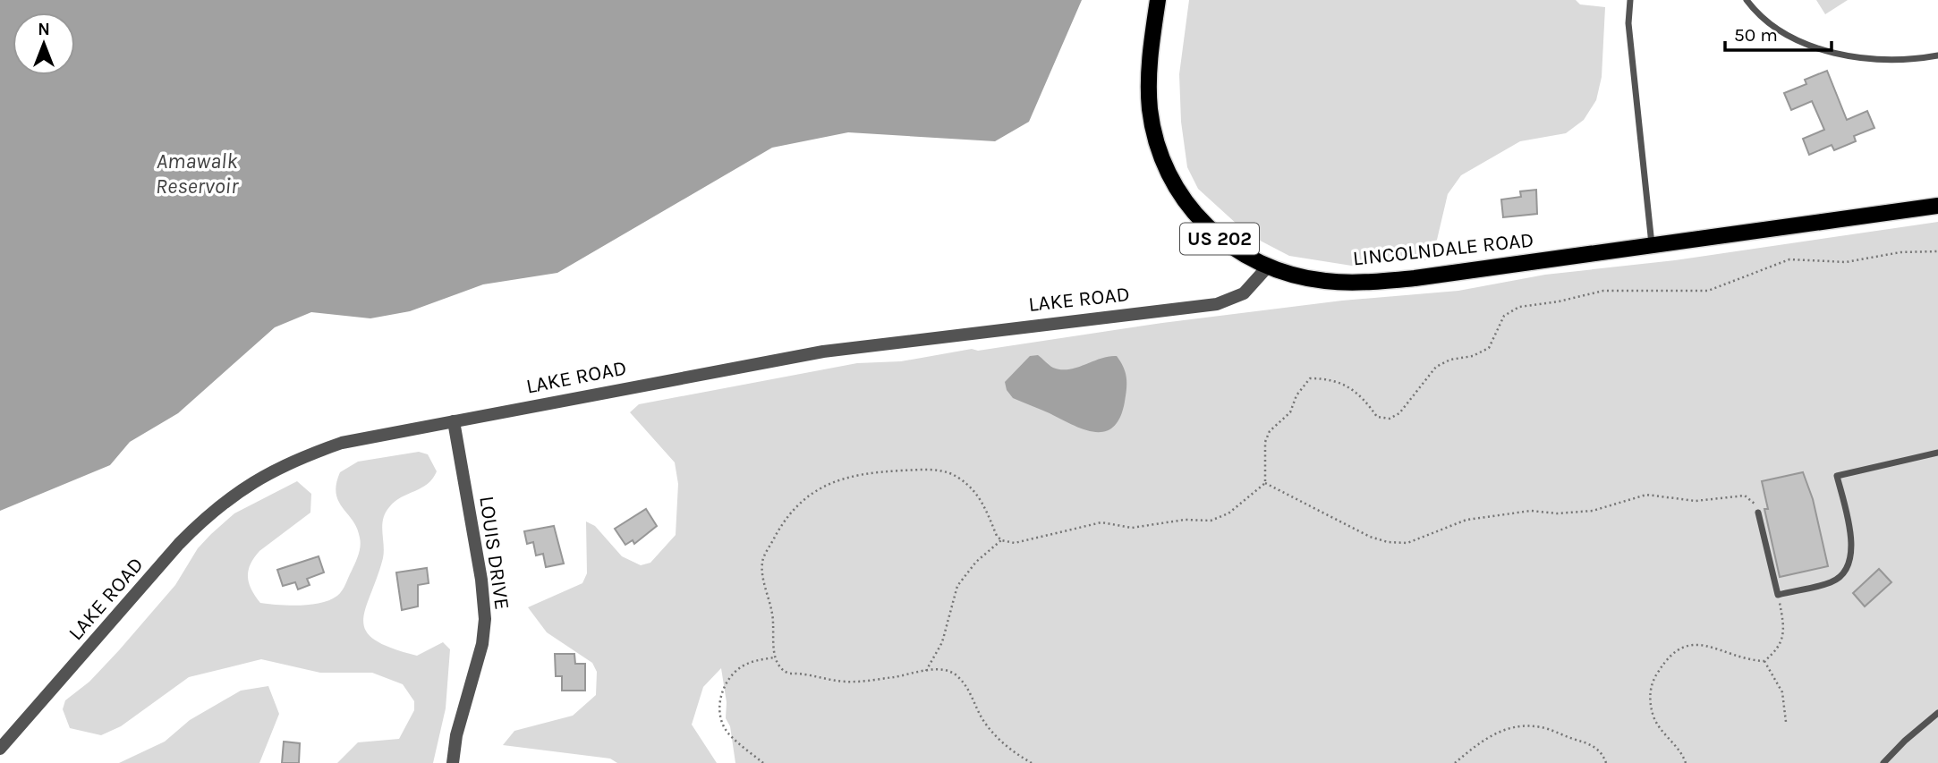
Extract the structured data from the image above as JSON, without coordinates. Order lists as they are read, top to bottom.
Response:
{
  "streets": {
    "main road": ["US 202", "LINCOLNDALE ROAD"],
    "street": ["LAKE ROAD", "LOUIS DRIVE"]
  },
  "crossings": [
    ["LINCOLNDALE ROAD", "LAKE ROAD"],
    ["LAKE ROAD", "LOUIS DRIVE"]
  ],
  "water": ["Amawalk Reservoir"],
  "scale_bar": "50 m",
  "north": "top"
}
